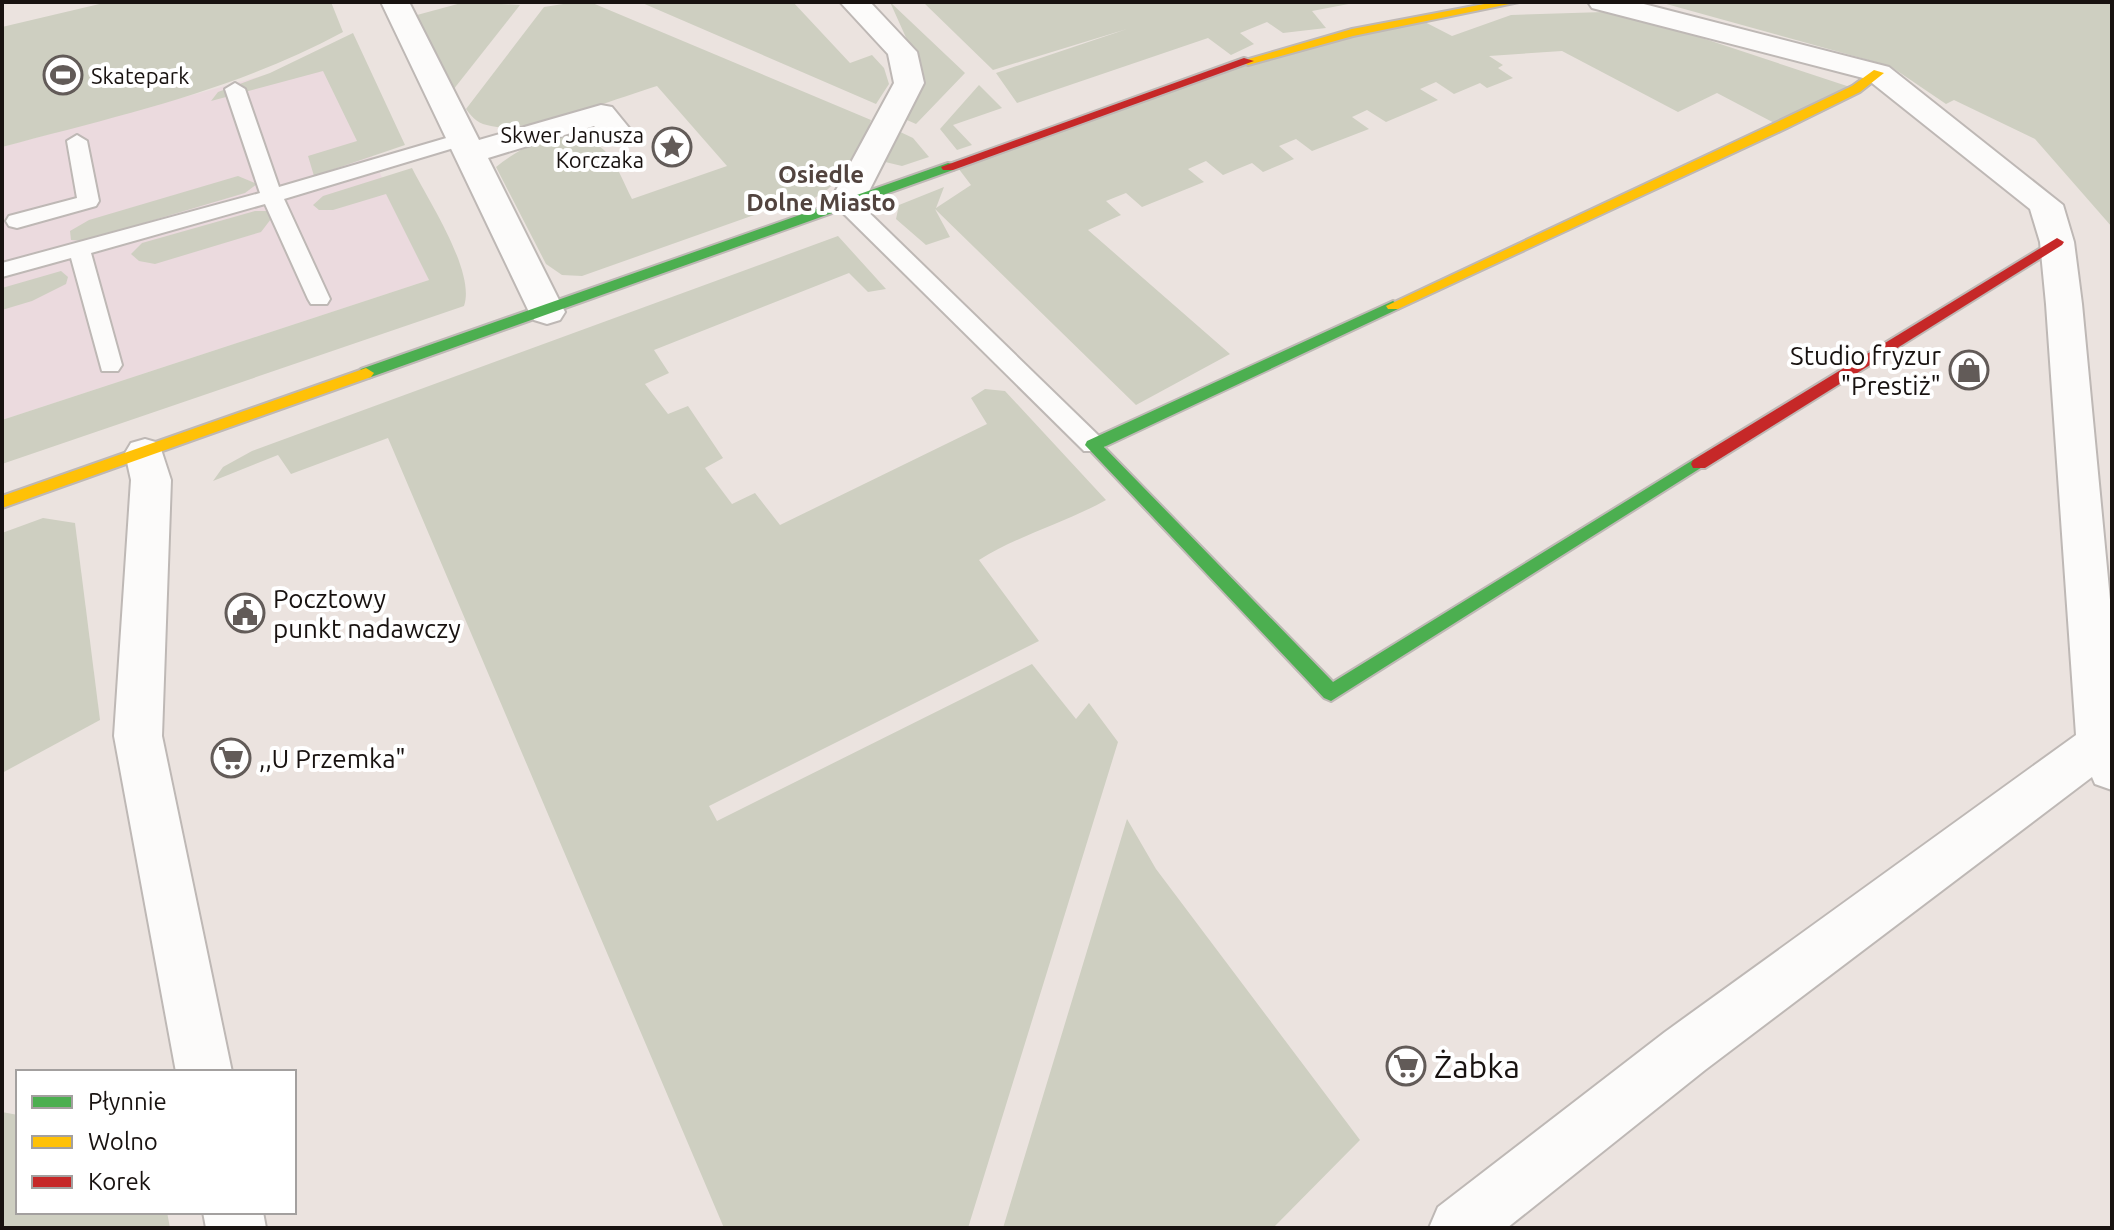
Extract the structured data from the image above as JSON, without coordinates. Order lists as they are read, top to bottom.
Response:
{
  "districts": ["Osiedle Dolne Miasto"],
  "places": {
    "sports": ["Skatepark"],
    "place": ["Skwer Janusza Korczaka"],
    "shop": ["Studio fryzur \"Prestiż\""],
    "public building": ["Pocztowy punkt nadawczy"],
    "supermarket": [",,U Przemka\"", "Żabka"]
  },
  "legend": ["Płynnie", "Wolno", "Korek"]
}
